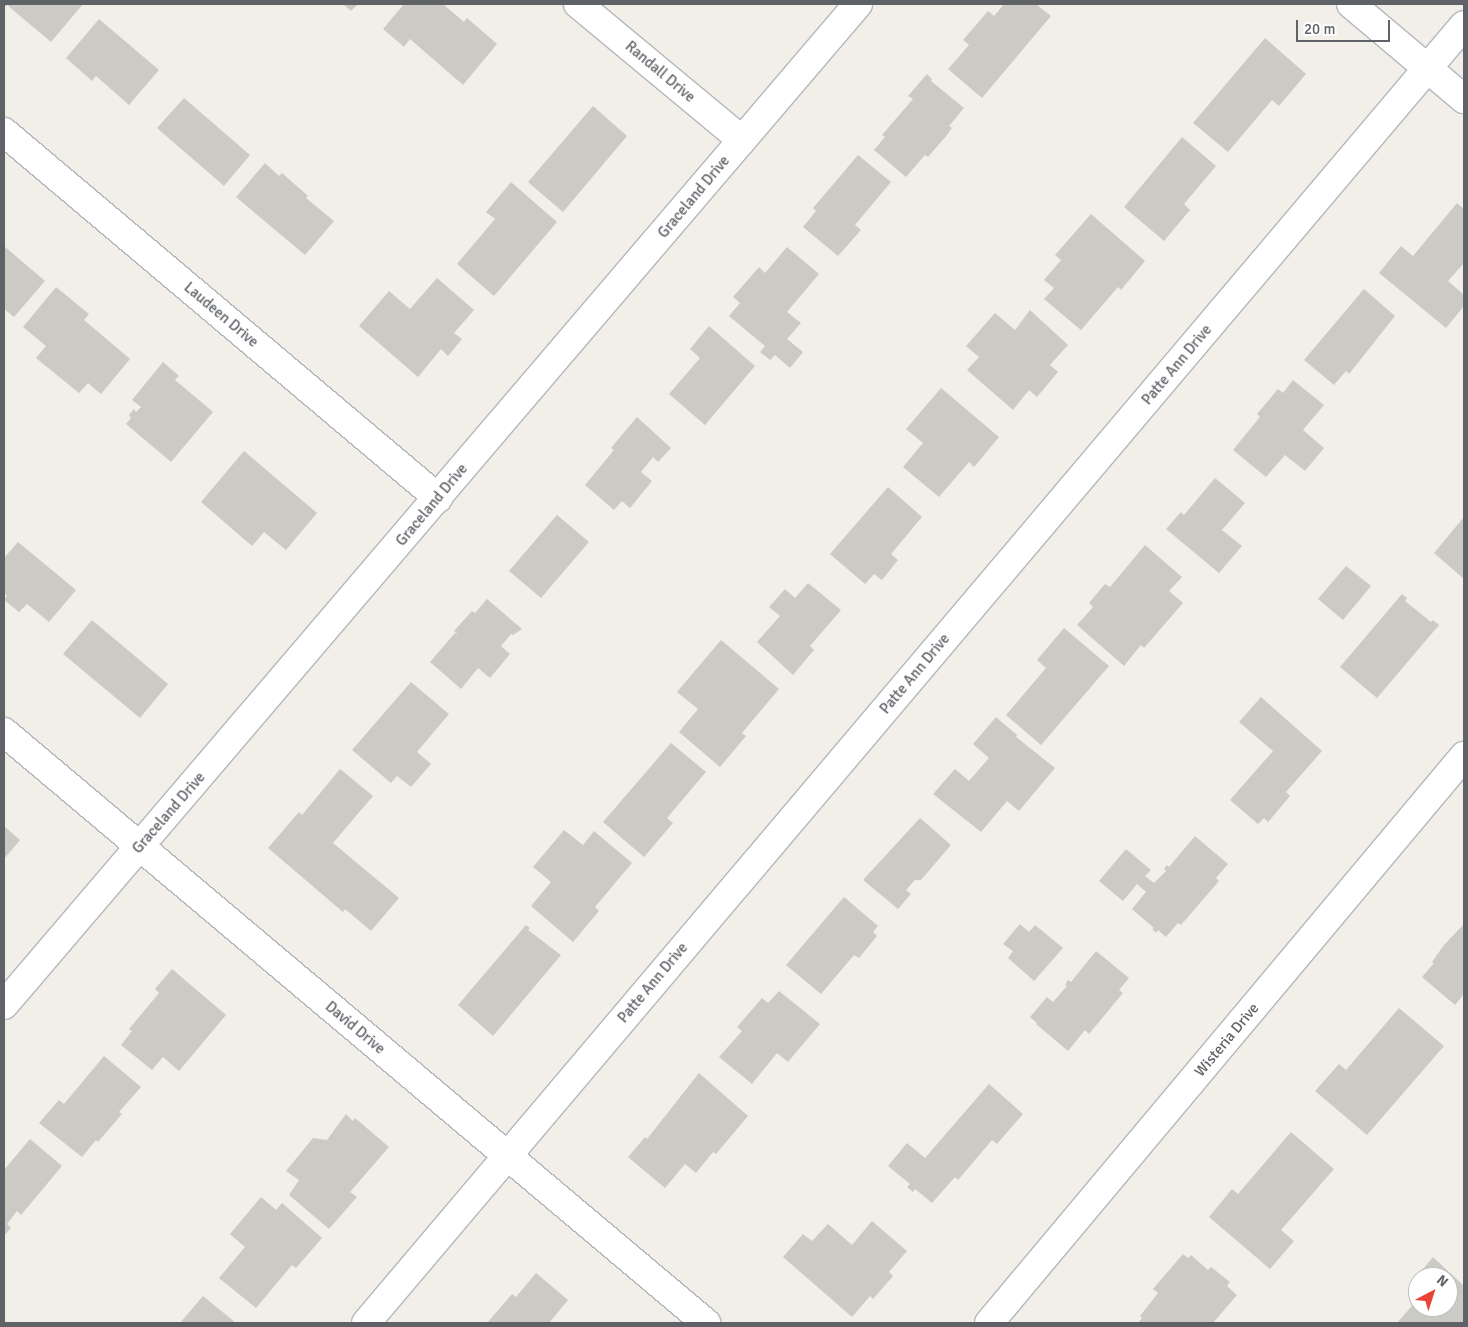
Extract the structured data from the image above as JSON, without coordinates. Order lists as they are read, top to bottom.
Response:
{
  "streets": {
    "street": [
      "Randall Drive",
      "Graceland Drive",
      "Laudeen Drive",
      "Patte Ann Drive",
      "David Drive",
      "Wisteria Drive"
    ]
  },
  "crossings": [
    ["Randall Drive", "Graceland Drive"],
    ["Graceland Drive", "Laudeen Drive"],
    ["Graceland Drive", "David Drive"],
    ["Patte Ann Drive", "David Drive"]
  ],
  "scale_bar": "20 m",
  "north": "top right"
}
